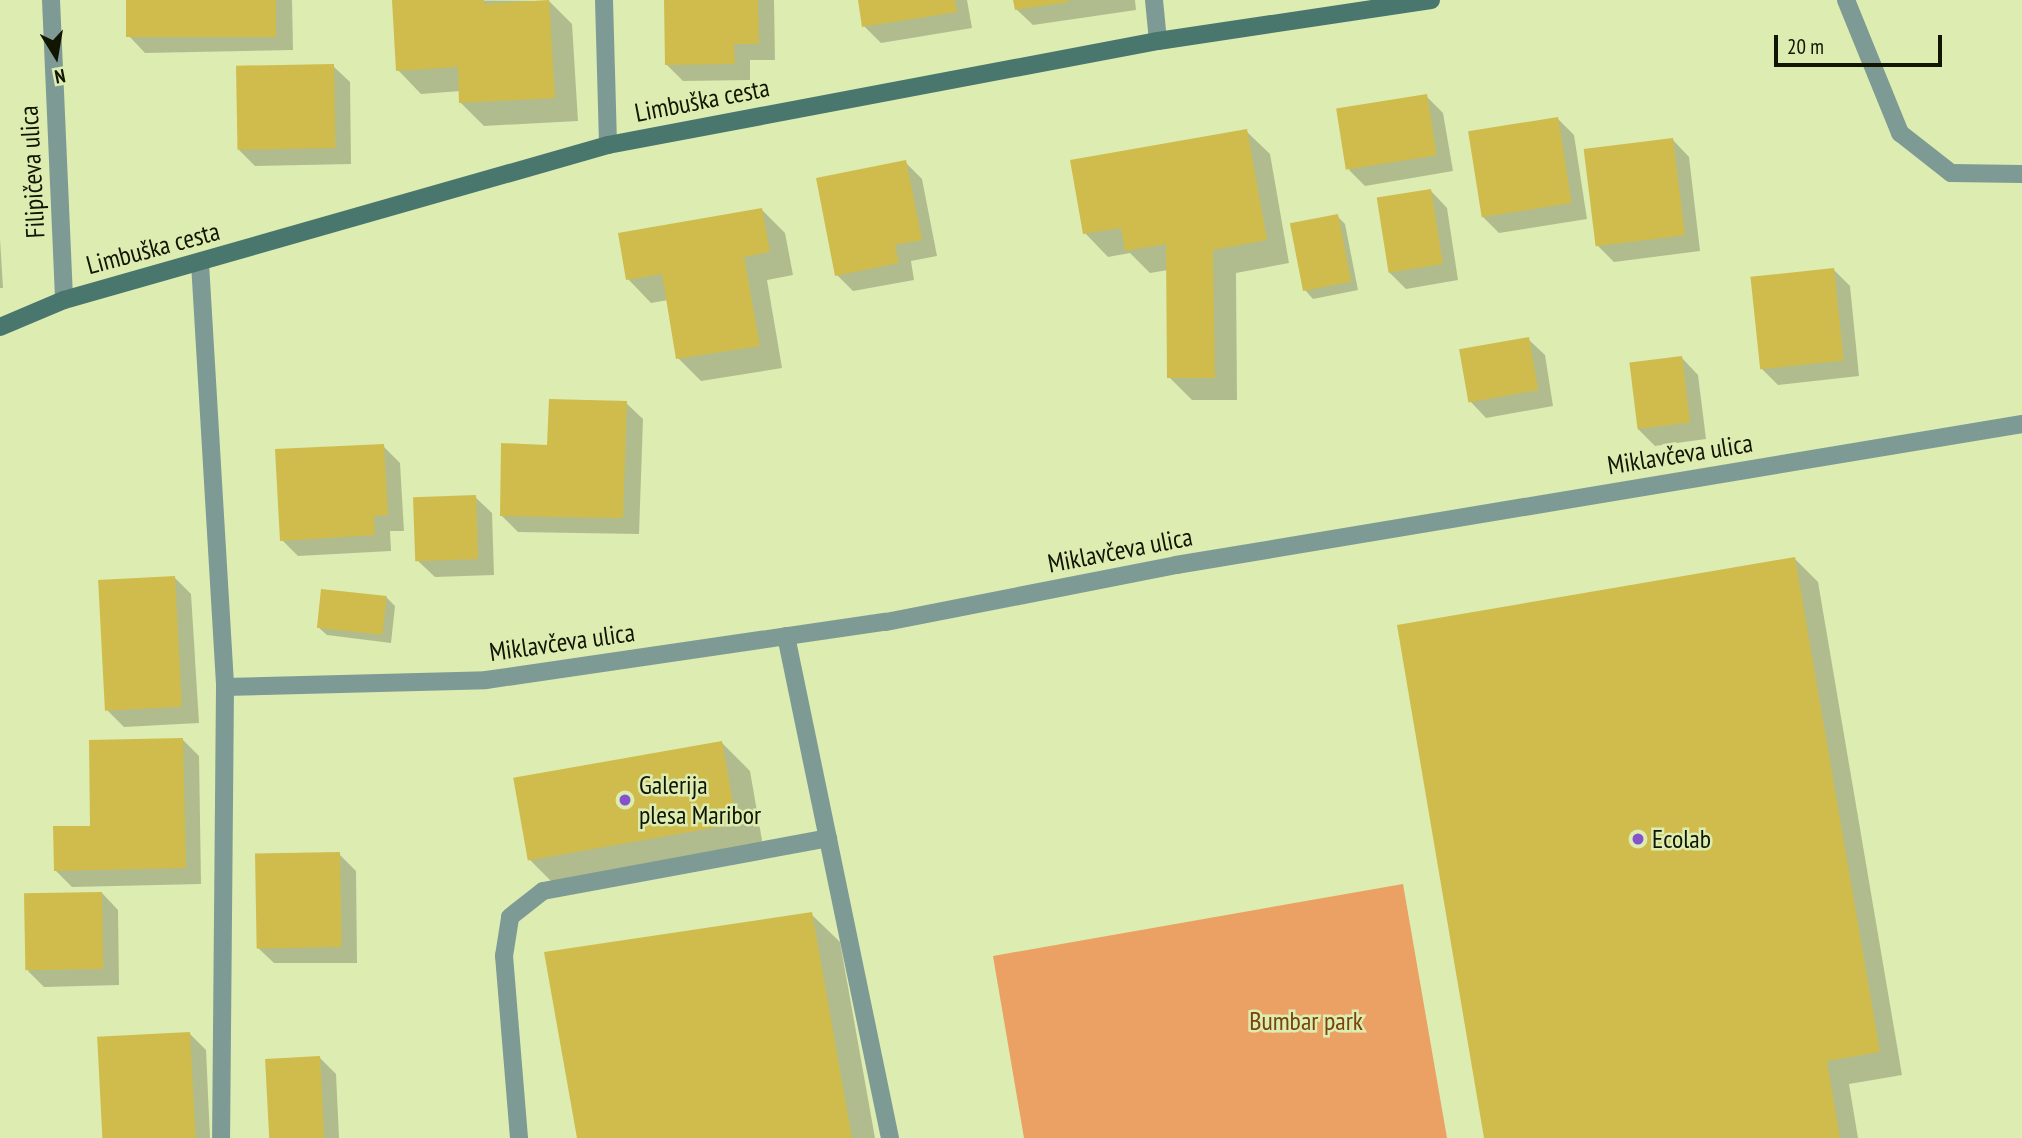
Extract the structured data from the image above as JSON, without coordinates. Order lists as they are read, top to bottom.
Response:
{
  "streets": {
    "main road": ["Limbuška cesta"],
    "street": ["Filipičeva ulica", "Miklavčeva ulica"]
  },
  "crossings": [
    ["Limbuška cesta", "Filipičeva ulica"]
  ],
  "parks": ["Bumbar park"],
  "places": ["Galerija plesa Maribor", "Ecolab"],
  "scale_bar": "20 m",
  "north": "bottom"
}
